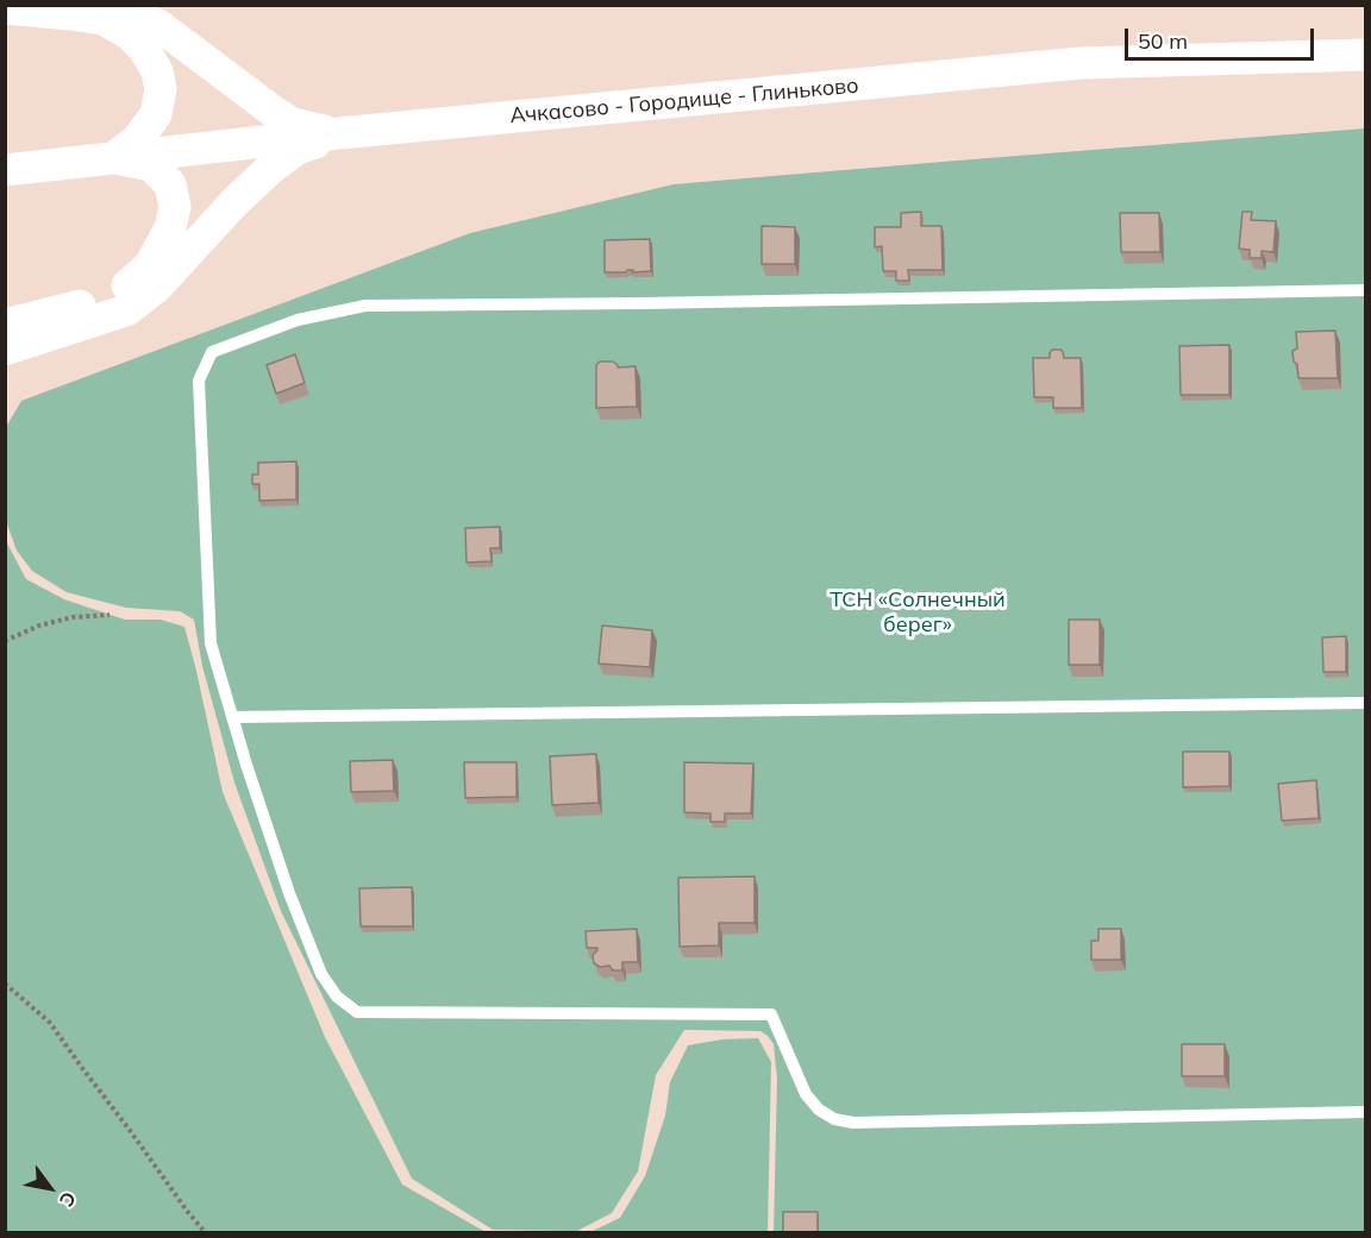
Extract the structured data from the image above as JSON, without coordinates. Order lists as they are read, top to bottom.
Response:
{
  "streets": {
    "street": ["Ачкасово - Городище - Глиньково"]
  },
  "parks": ["ТСН «Солнечный берег»"],
  "scale_bar": "50 m",
  "north": "bottom right"
}
